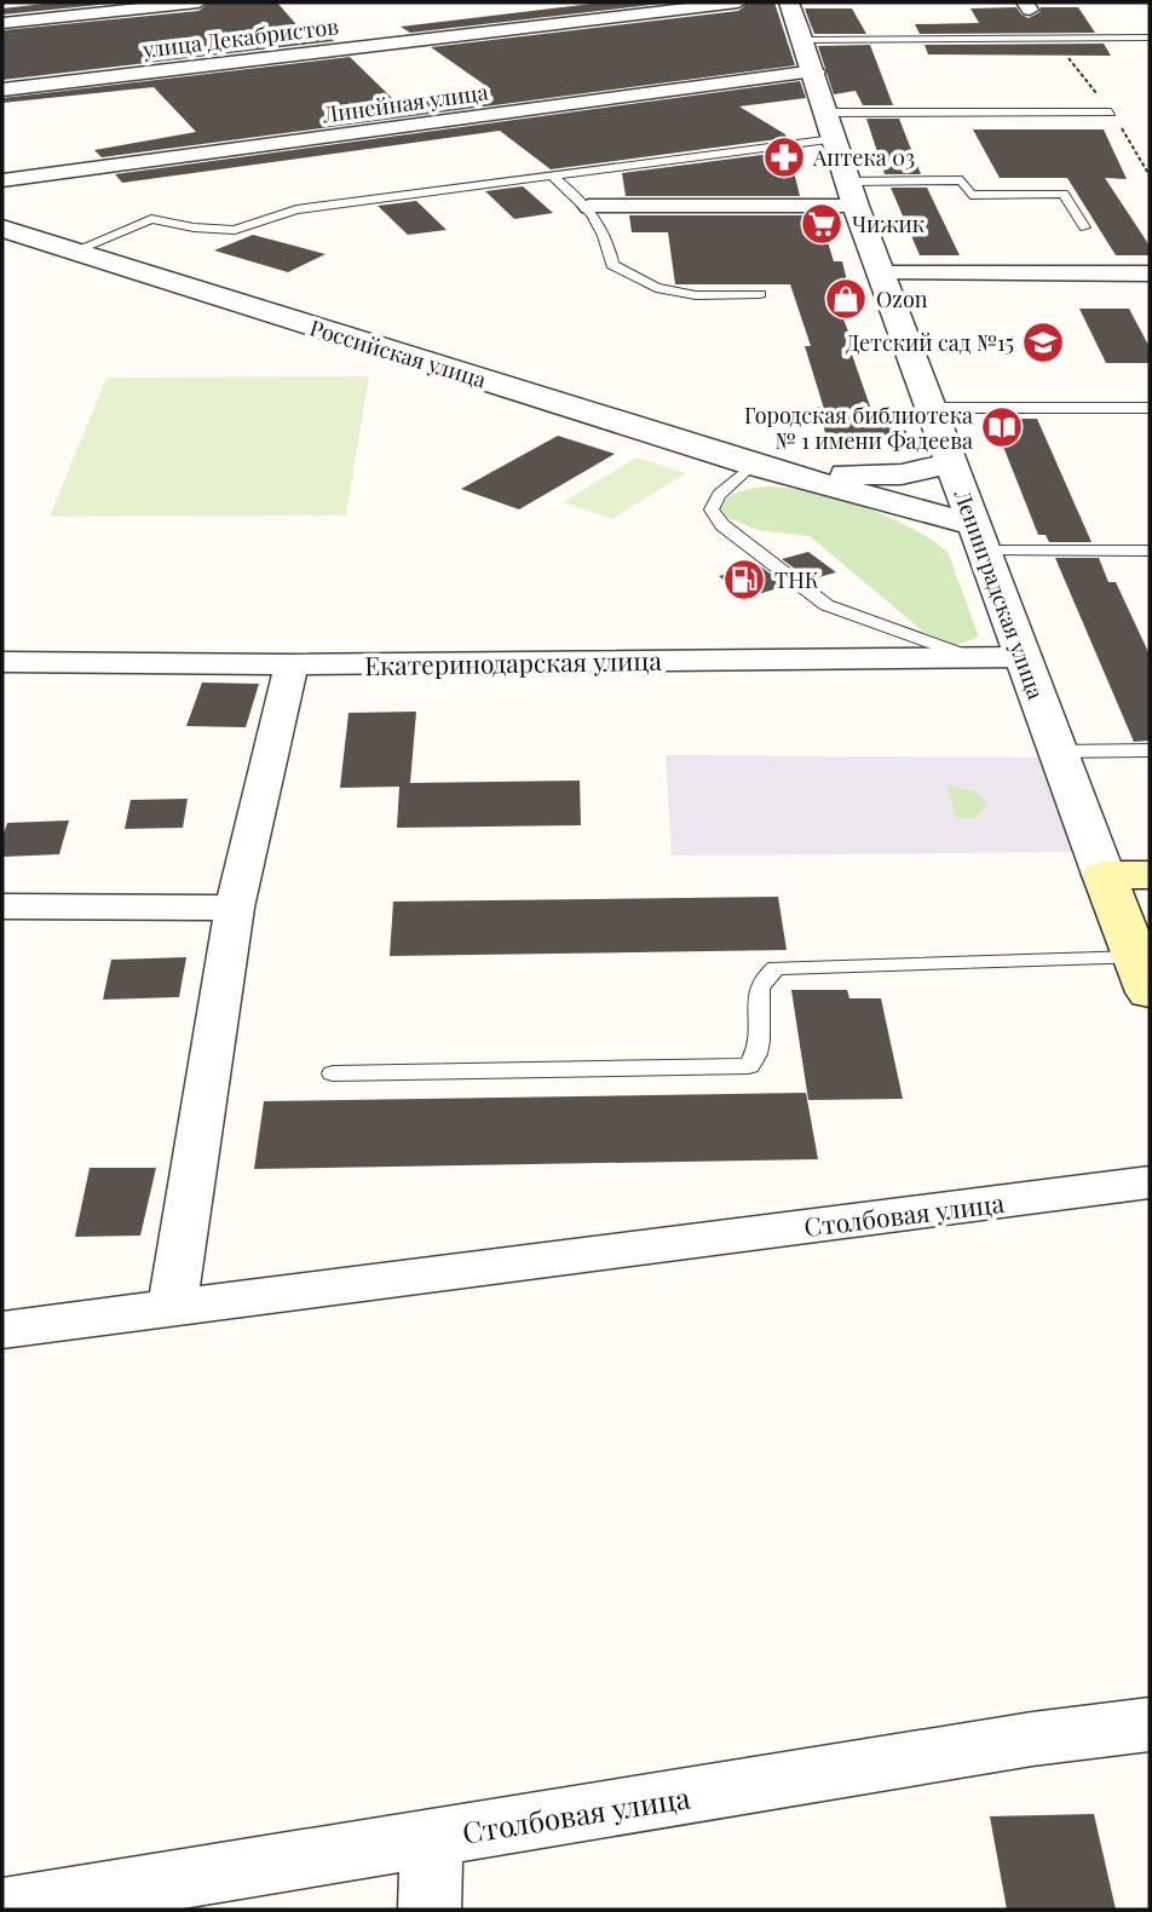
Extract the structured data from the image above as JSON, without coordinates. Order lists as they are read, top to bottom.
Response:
{
  "streets": {
    "main road": ["Ленинградская улица"],
    "street": [
      "улица Декабристов",
      "Линейная улица",
      "Российская улица",
      "Екатеринодарская улица",
      "Столбовая улица"
    ]
  },
  "crossings": [
    ["Линейная улица", "Ленинградская улица"],
    ["Российская улица", "Ленинградская улица"],
    ["Ленинградская улица", "Екатеринодарская улица"]
  ],
  "places": {
    "pharmacy": ["Аптека 03"],
    "supermarket": ["Чижик"],
    "shop": ["Ozon"],
    "school or university": ["Детский сад №15"],
    "library": ["Городская библиотека № 1 имени Фадеева"],
    "fuel station": ["ТНК"]
  }
}
